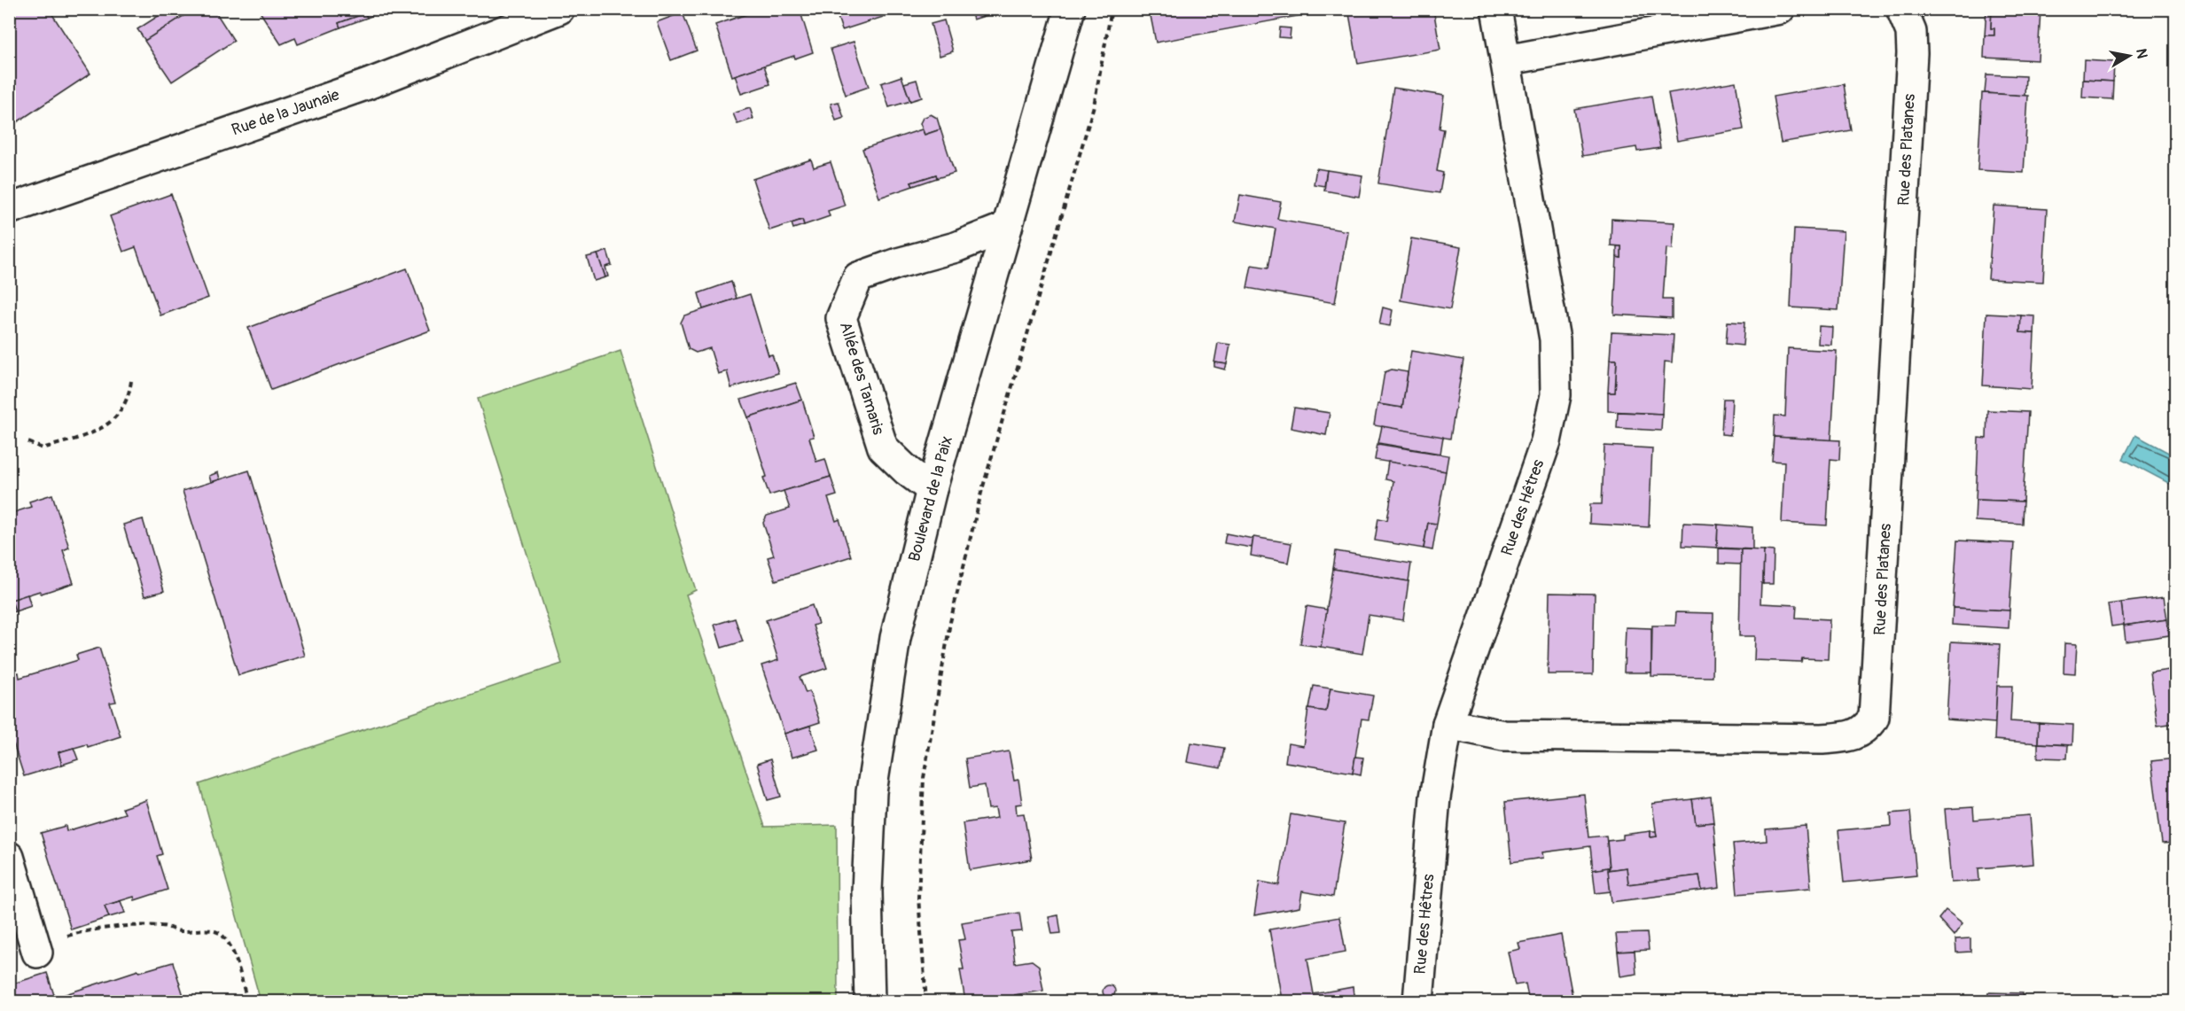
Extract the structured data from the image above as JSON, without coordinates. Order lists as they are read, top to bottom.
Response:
{
  "streets": {
    "street": [
      "Rue de la Jaunaie",
      "Rue des Platanes",
      "Allée des Tamaris",
      "Boulevard de la Paix",
      "Rue des Hêtres"
    ]
  },
  "crossings": [
    ["Rue des Platanes", "Rue des Hêtres"],
    ["Allée des Tamaris", "Boulevard de la Paix"]
  ],
  "north": "right"
}
